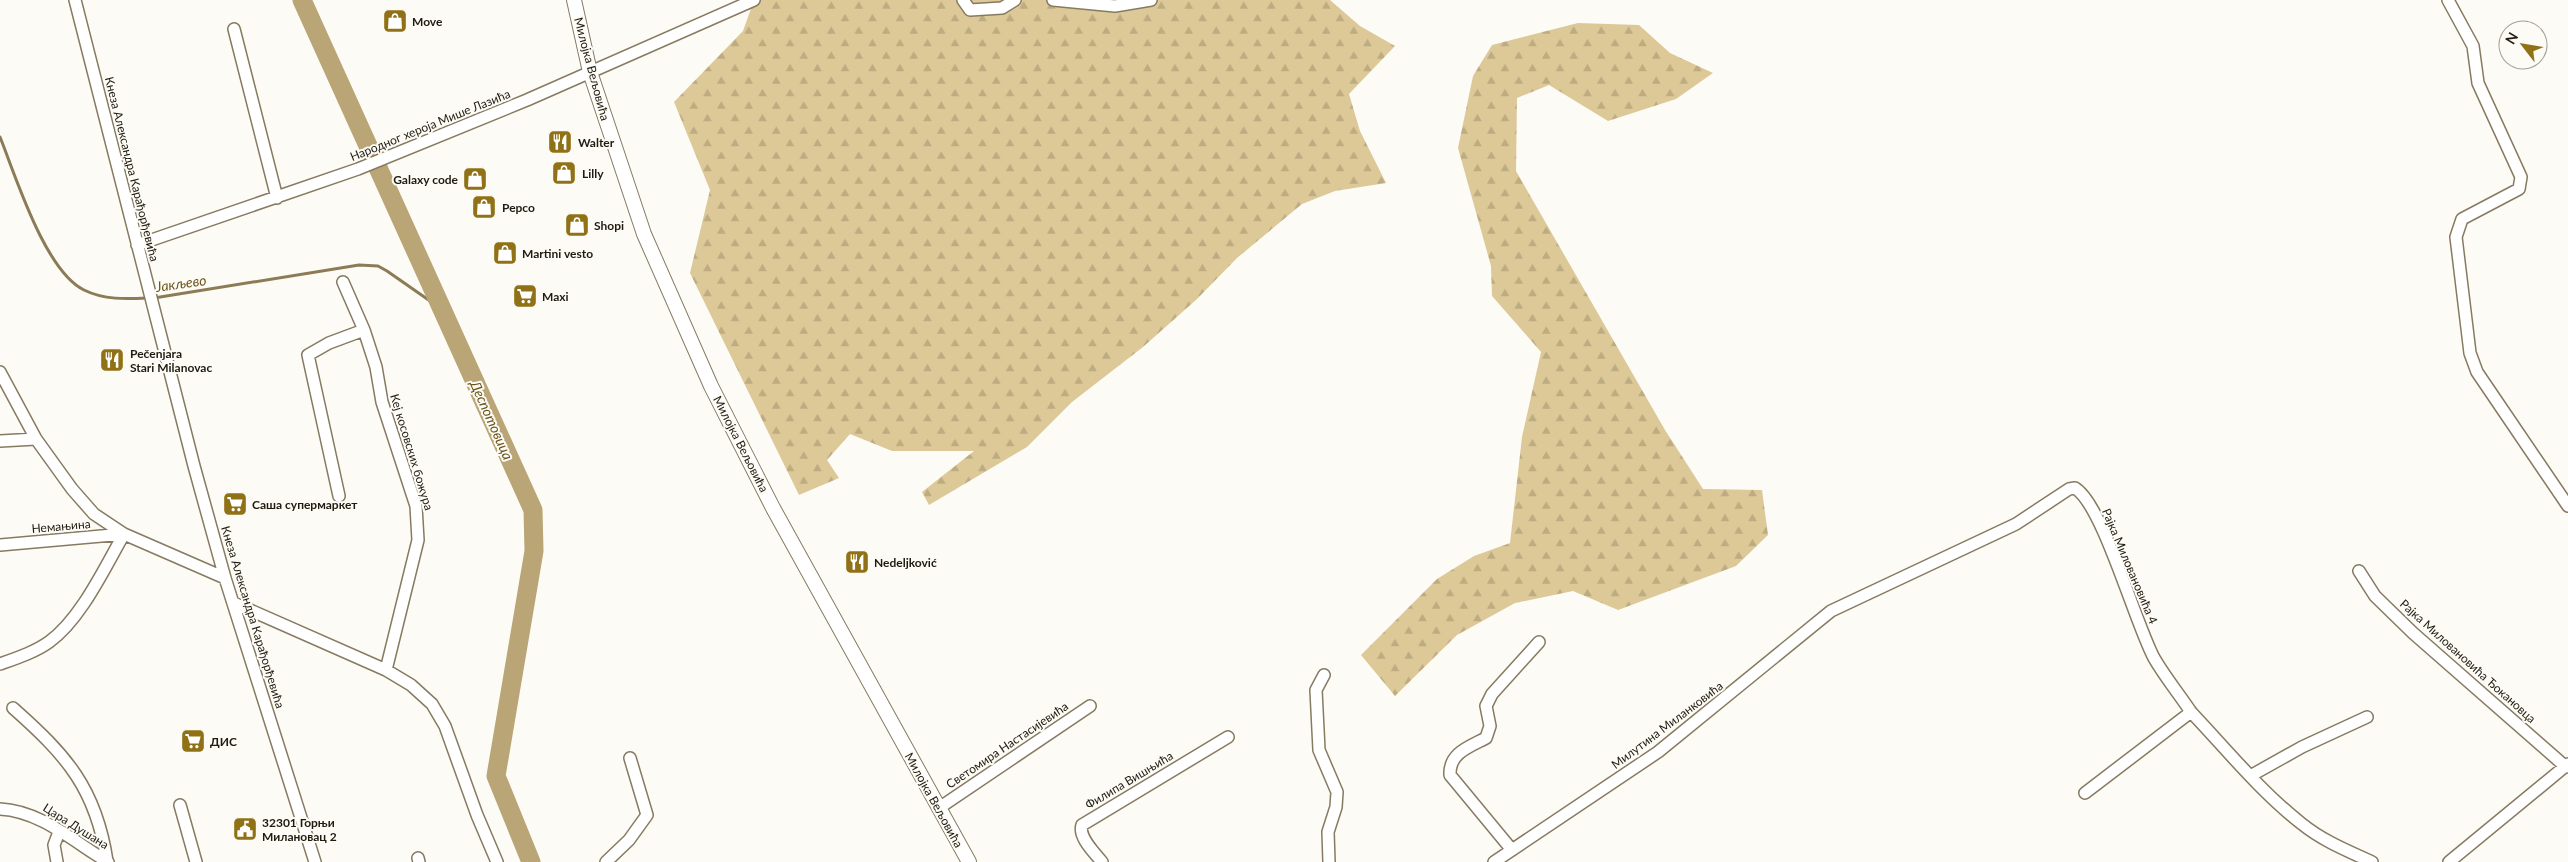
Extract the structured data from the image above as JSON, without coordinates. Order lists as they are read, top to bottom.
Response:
{
  "streets": {
    "main road": ["Милојка Вељовића"],
    "street": [
      "Народног хероја Мише Лазића",
      "Кнеза Александра Карађорђевића",
      "Кеј косовских божура",
      "Немањина",
      "Рајка Миловановића 4",
      "Рајка Миловановића Ђокановца",
      "Милутина Миланковића",
      "Светомира Настасијевића",
      "Филипа Вишњића",
      "Цара Душана"
    ]
  },
  "crossings": [
    ["Милојка Вељовића", "Народног хероја Мише Лазића"],
    ["Милојка Вељовића", "Светомира Настасијевића"],
    ["Народног хероја Мише Лазића", "Кнеза Александра Карађорђевића"],
    ["Рајка Миловановића 4", "Милутина Миланковића"]
  ],
  "water": ["Јакљево", "Деспотовица"],
  "places": {
    "shop": [
      "Move",
      "Lilly",
      "Galaxy code",
      "Pepco",
      "Shopi",
      "Martini vesto"
    ],
    "restaurant": ["Walter", "Pečenjara Stari Milanovac", "Nedeljković"],
    "supermarket": ["Maxi", "Саша супермаркет", "ДИС"],
    "public building": ["32301 Горњи Милановац 2"]
  },
  "north": "top left"
}
